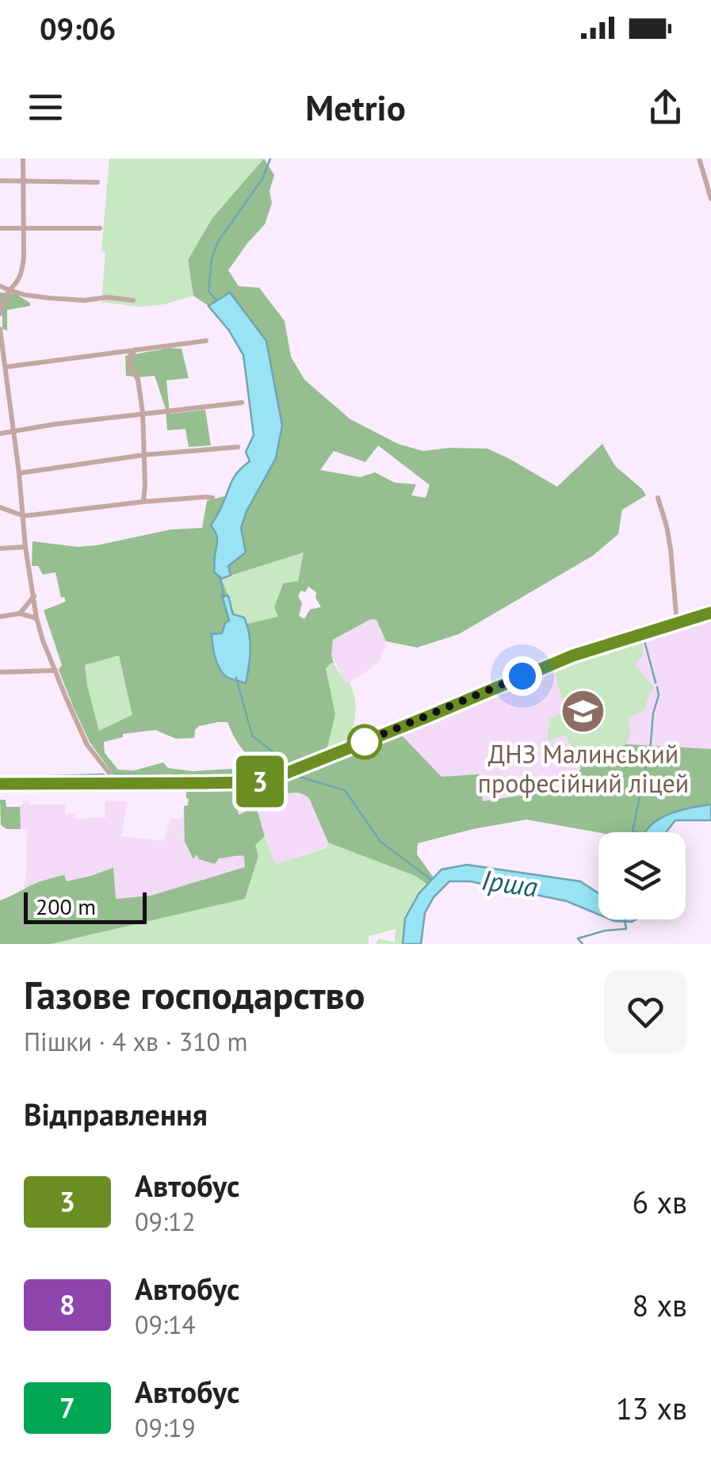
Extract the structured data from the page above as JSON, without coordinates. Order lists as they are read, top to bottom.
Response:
{
  "water": ["Ірша"],
  "places": {
    "school or university": ["ДНЗ Малинський професійний ліцей"]
  },
  "lines": ["bus line 3"],
  "scale_bar": "200 m",
  "page": {
    "status": "09:06",
    "header": "Metrio",
    "on_map": "3",
    "scale": "200 m",
    "heading": [
      ["Газове господарство", "Пішки · 4 хв · 310 m"],
      "Відправлення"
    ],
    "list": [
      {
        "mark": "3",
        "name": "Автобус",
        "note": "09:12",
        "value": "6 хв"
      },
      {
        "mark": "8",
        "name": "Автобус",
        "note": "09:14",
        "value": "8 хв"
      },
      {
        "mark": "7",
        "name": "Автобус",
        "note": "09:19",
        "value": "13 хв"
      }
    ]
  }
}
